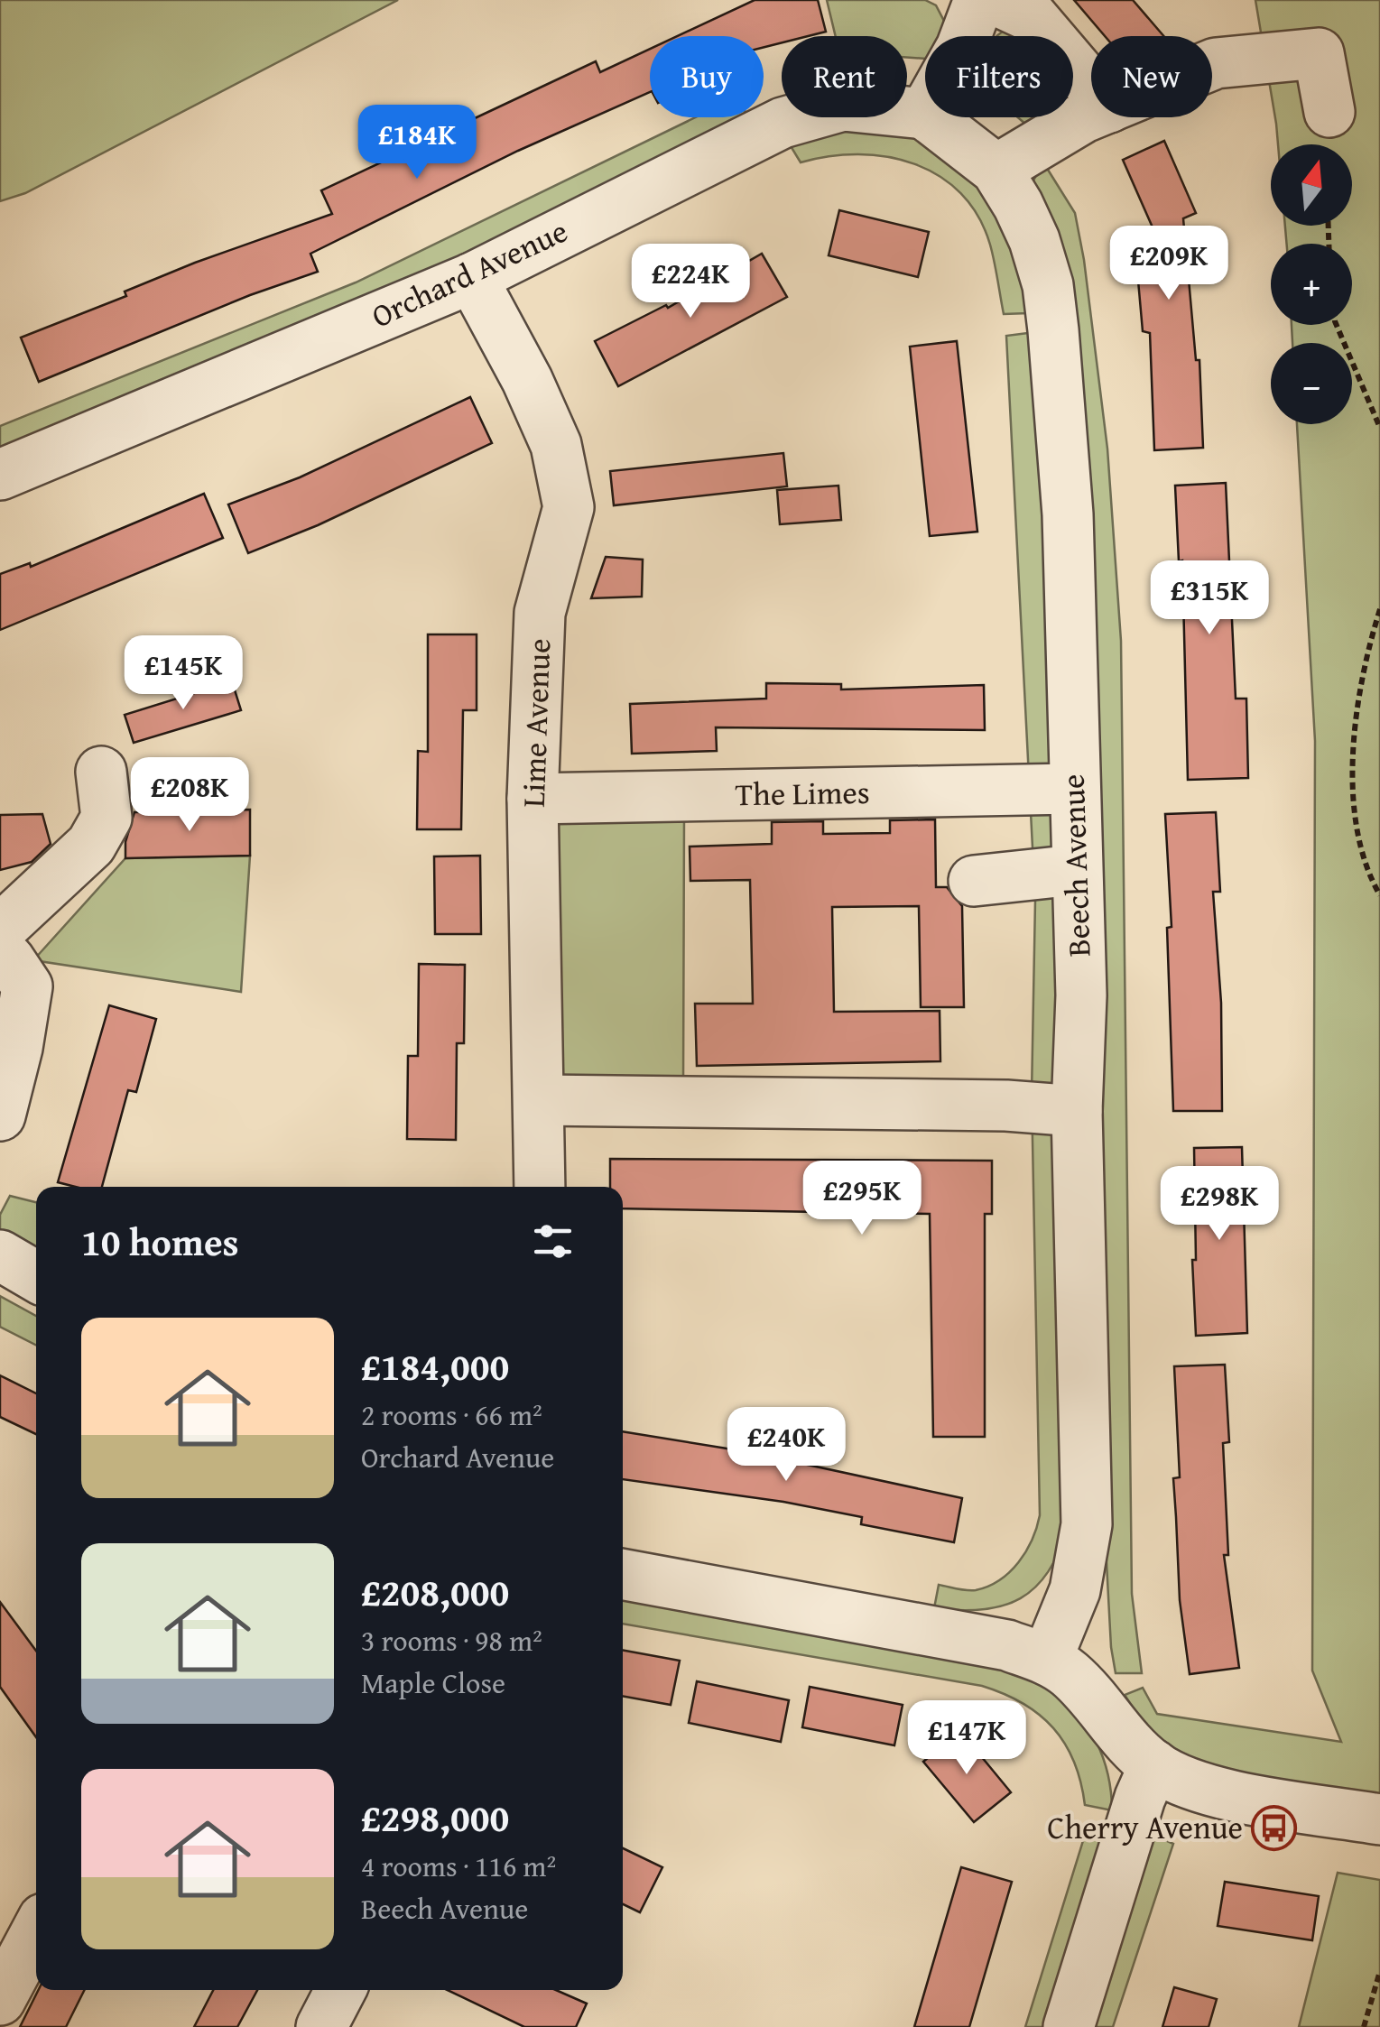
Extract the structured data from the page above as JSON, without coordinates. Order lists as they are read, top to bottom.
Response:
{
  "streets": {
    "street": [
      "Orchard Avenue",
      "Lime Avenue",
      "The Limes",
      "Beech Avenue"
    ]
  },
  "crossings": [
    ["Orchard Avenue", "Lime Avenue"],
    ["Orchard Avenue", "Beech Avenue"],
    ["Lime Avenue", "The Limes"],
    ["The Limes", "Beech Avenue"]
  ],
  "places": {
    "bus stop": ["Cherry Avenue"]
  },
  "north": "top",
  "page": {
    "chip": [
      "Buy",
      "Rent",
      "Filters",
      "New"
    ],
    "price": [
      "£184K",
      "£209K",
      "£224K",
      "£315K",
      "£145K",
      "£208K",
      "£295K",
      "£298K",
      "£240K",
      "£147K"
    ],
    "map_buttons": ["+", "−"],
    "heading": "10 homes",
    "list": [
      {
        "name": "£184,000",
        "note": "2 rooms · 66 m² · Orchard Avenue"
      },
      {
        "name": "£208,000",
        "note": "3 rooms · 98 m² · Maple Close"
      },
      {
        "name": "£298,000",
        "note": "4 rooms · 116 m² · Beech Avenue"
      }
    ]
  }
}
